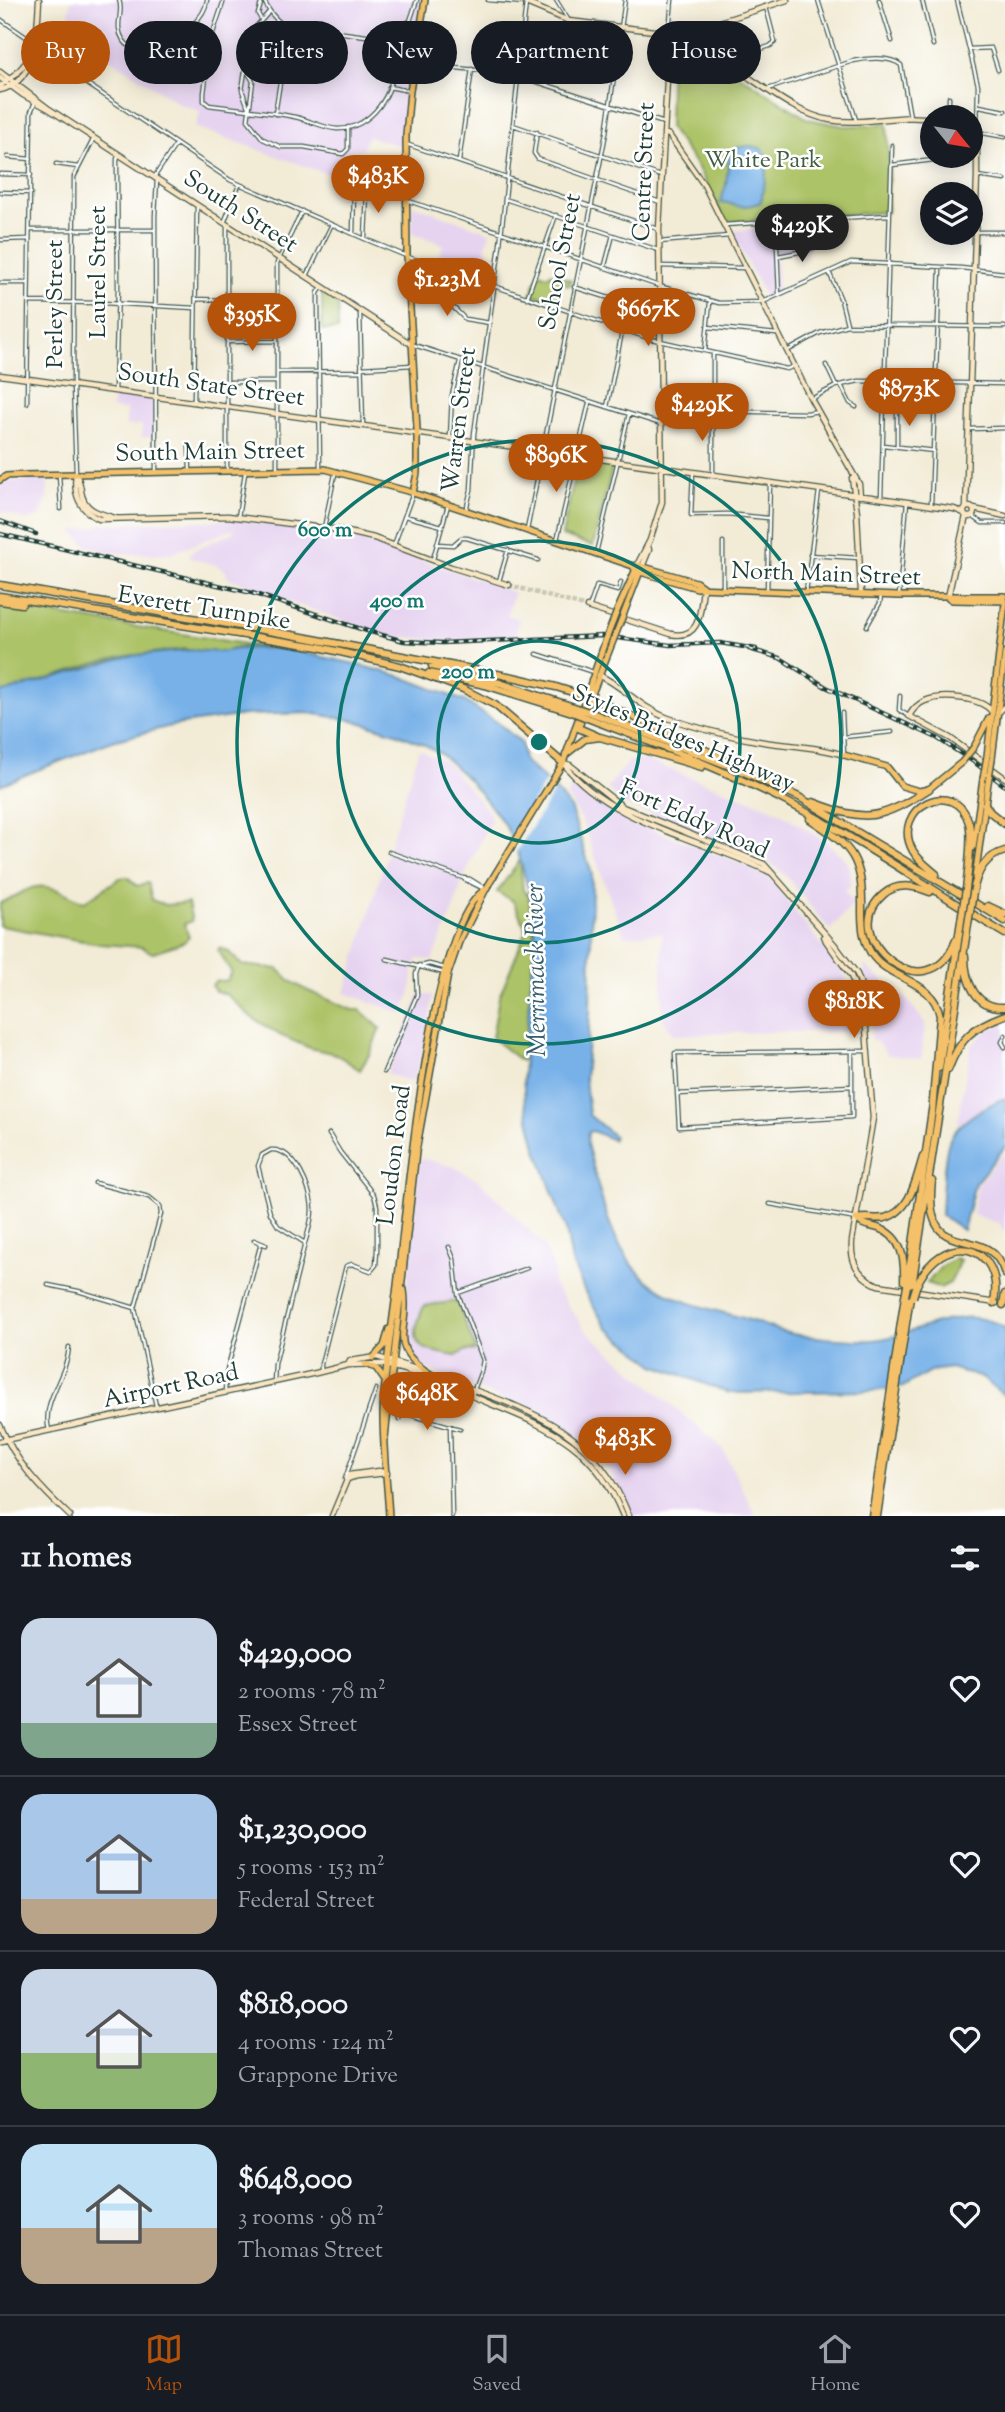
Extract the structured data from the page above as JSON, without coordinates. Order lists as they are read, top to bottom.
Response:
{
  "streets": {
    "highway": ["Everett Turnpike", "Styles Bridges Highway"],
    "main road": ["South Main Street", "North Main Street", "Loudon Road"],
    "street": [
      "Centre Street",
      "South Street",
      "School Street",
      "Laurel Street",
      "Perley Street",
      "South State Street",
      "Warren Street",
      "Fort Eddy Road",
      "Airport Road"
    ]
  },
  "crossings": [
    ["Centre Street", "South State Street"],
    ["Centre Street", "North Main Street"],
    ["Centre Street", "Loudon Road"],
    ["South Street", "Laurel Street"],
    ["South Street", "Perley Street"],
    ["School Street", "South State Street"],
    ["School Street", "North Main Street"],
    ["Laurel Street", "South State Street"],
    ["Perley Street", "South State Street"],
    ["Perley Street", "South Main Street"],
    ["South State Street", "Warren Street"],
    ["Warren Street", "North Main Street"],
    ["South Main Street", "North Main Street"],
    ["North Main Street", "Loudon Road"],
    ["Everett Turnpike", "Styles Bridges Highway"],
    ["Fort Eddy Road", "Loudon Road"],
    ["Loudon Road", "Airport Road"]
  ],
  "water": ["Merrimack River"],
  "parks": ["White Park"],
  "north": "bottom right",
  "page": {
    "chip": [
      "Buy",
      "Rent",
      "Filters",
      "New",
      "Apartment",
      "House"
    ],
    "price": [
      "$483K",
      "$429K",
      "$1.23M",
      "$667K",
      "$395K",
      "$873K",
      "$429K",
      "$896K",
      "$818K",
      "$648K",
      "$483K"
    ],
    "heading": "11 homes",
    "list": [
      {
        "name": "$429,000",
        "note": "2 rooms · 78 m² · Essex Street"
      },
      {
        "name": "$1,230,000",
        "note": "5 rooms · 153 m² · Federal Street"
      },
      {
        "name": "$818,000",
        "note": "4 rooms · 124 m² · Grappone Drive"
      },
      {
        "name": "$648,000",
        "note": "3 rooms · 98 m² · Thomas Street"
      }
    ],
    "tabs": ["Map", "Saved", "Home"]
  },
  "rings": ["600 m", "400 m", "200 m"]
}
